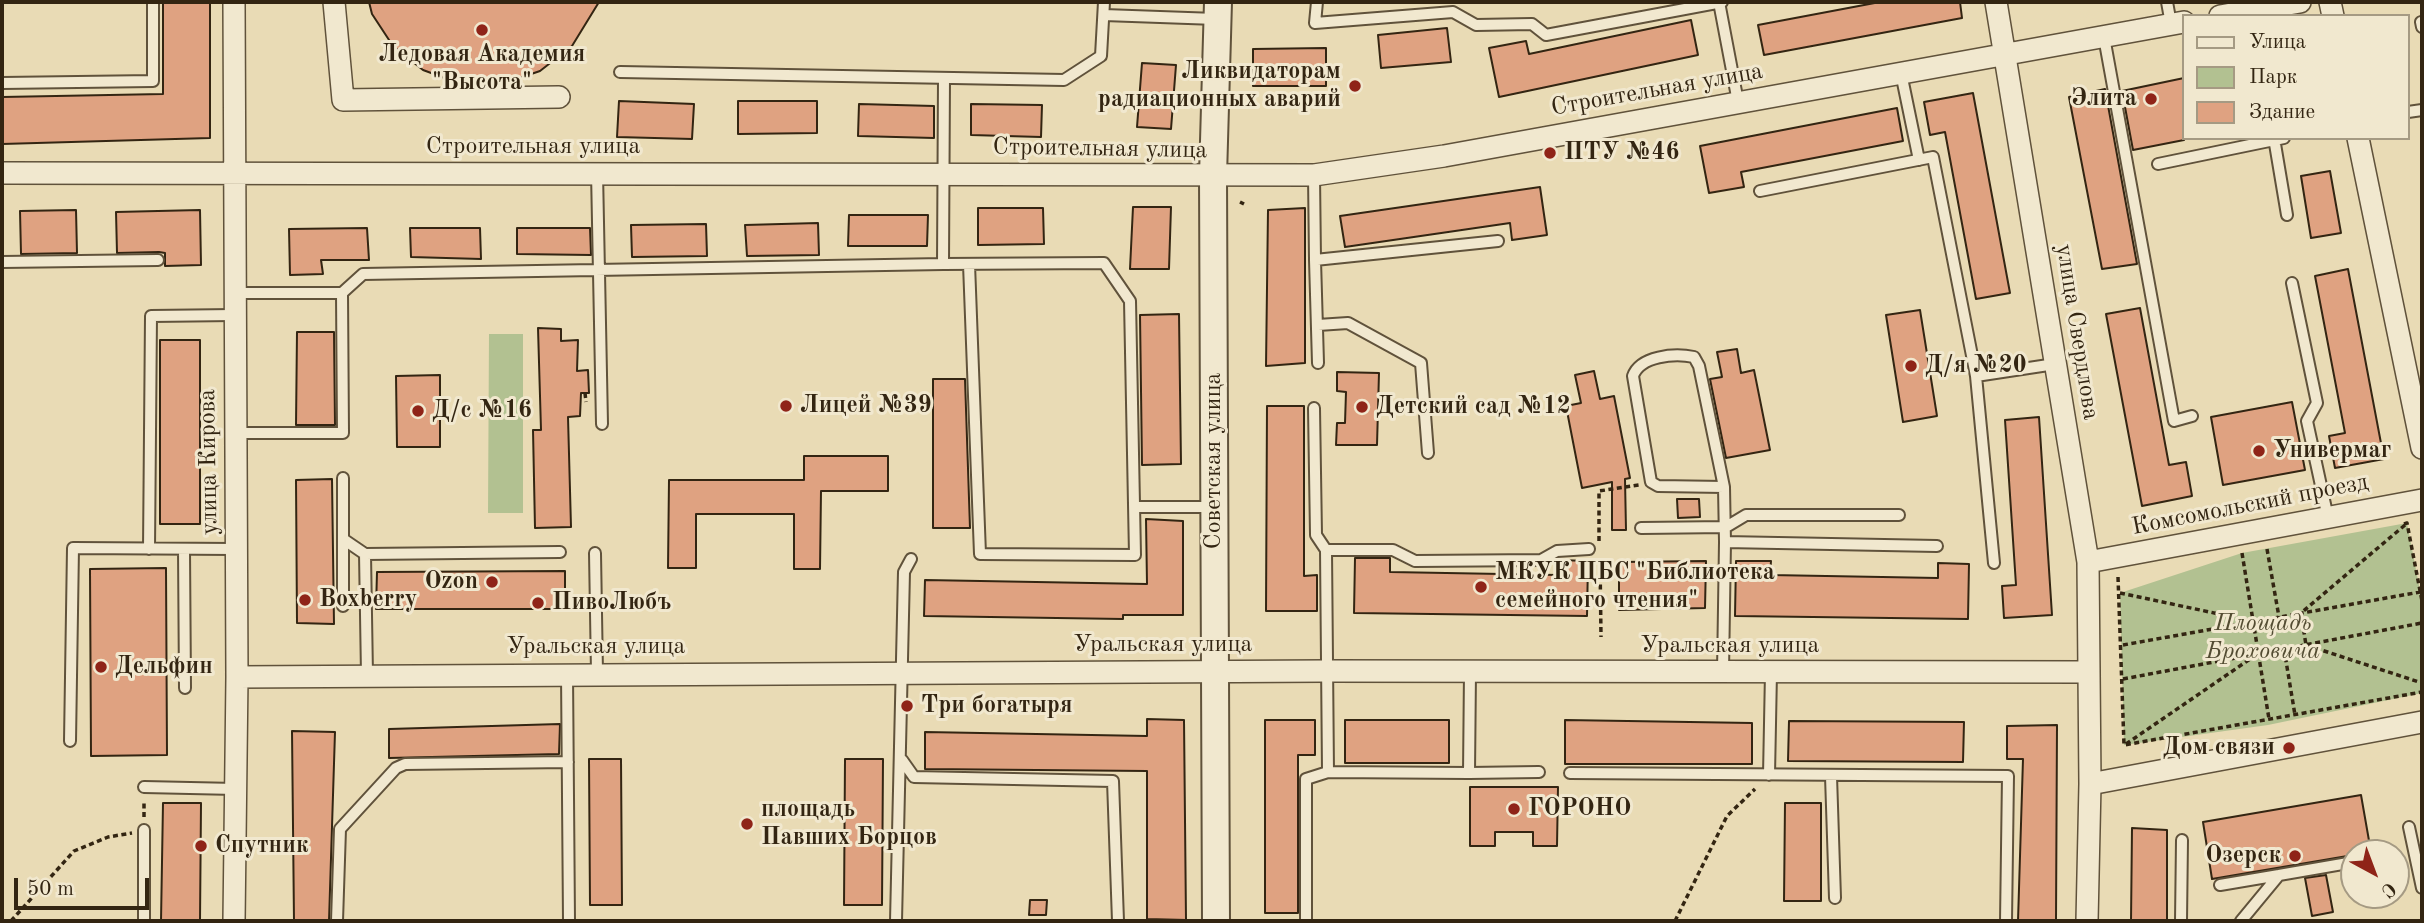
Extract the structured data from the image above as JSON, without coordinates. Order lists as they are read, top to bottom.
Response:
{
  "streets": {
    "street": [
      "Строительная улица",
      "улица Свердлова",
      "Советская улица",
      "улица Кирова",
      "Комсомольский проезд",
      "Уральская улица"
    ]
  },
  "crossings": [
    ["Строительная улица", "улица Свердлова"],
    ["Строительная улица", "Советская улица"],
    ["Строительная улица", "улица Кирова"],
    ["улица Свердлова", "Комсомольский проезд"],
    ["улица Свердлова", "Уральская улица"],
    ["Советская улица", "Уральская улица"],
    ["улица Кирова", "Уральская улица"]
  ],
  "parks": ["Площадь Броховича"],
  "places": [
    "Ледовая Академия \"Высота\"",
    "Ликвидаторам радиационных аварий",
    "Элита",
    "ПТУ №46",
    "Д/я №20",
    "Лицей №39",
    "Детский сад №12",
    "Д/с №16",
    "Универмаг",
    "Ozon",
    "МКУК ЦБС \"Библиотека семейного чтения\"",
    "Boxberry",
    "ПивоЛюбъ",
    "Дельфин",
    "Три богатыря",
    "Дом связи",
    "ГОРОНО",
    "площадь Павших Борцов",
    "Спутник",
    "Озерск"
  ],
  "legend": ["Улица", "Парк", "Здание"],
  "scale_bar": "50 m",
  "north": "bottom right"
}
